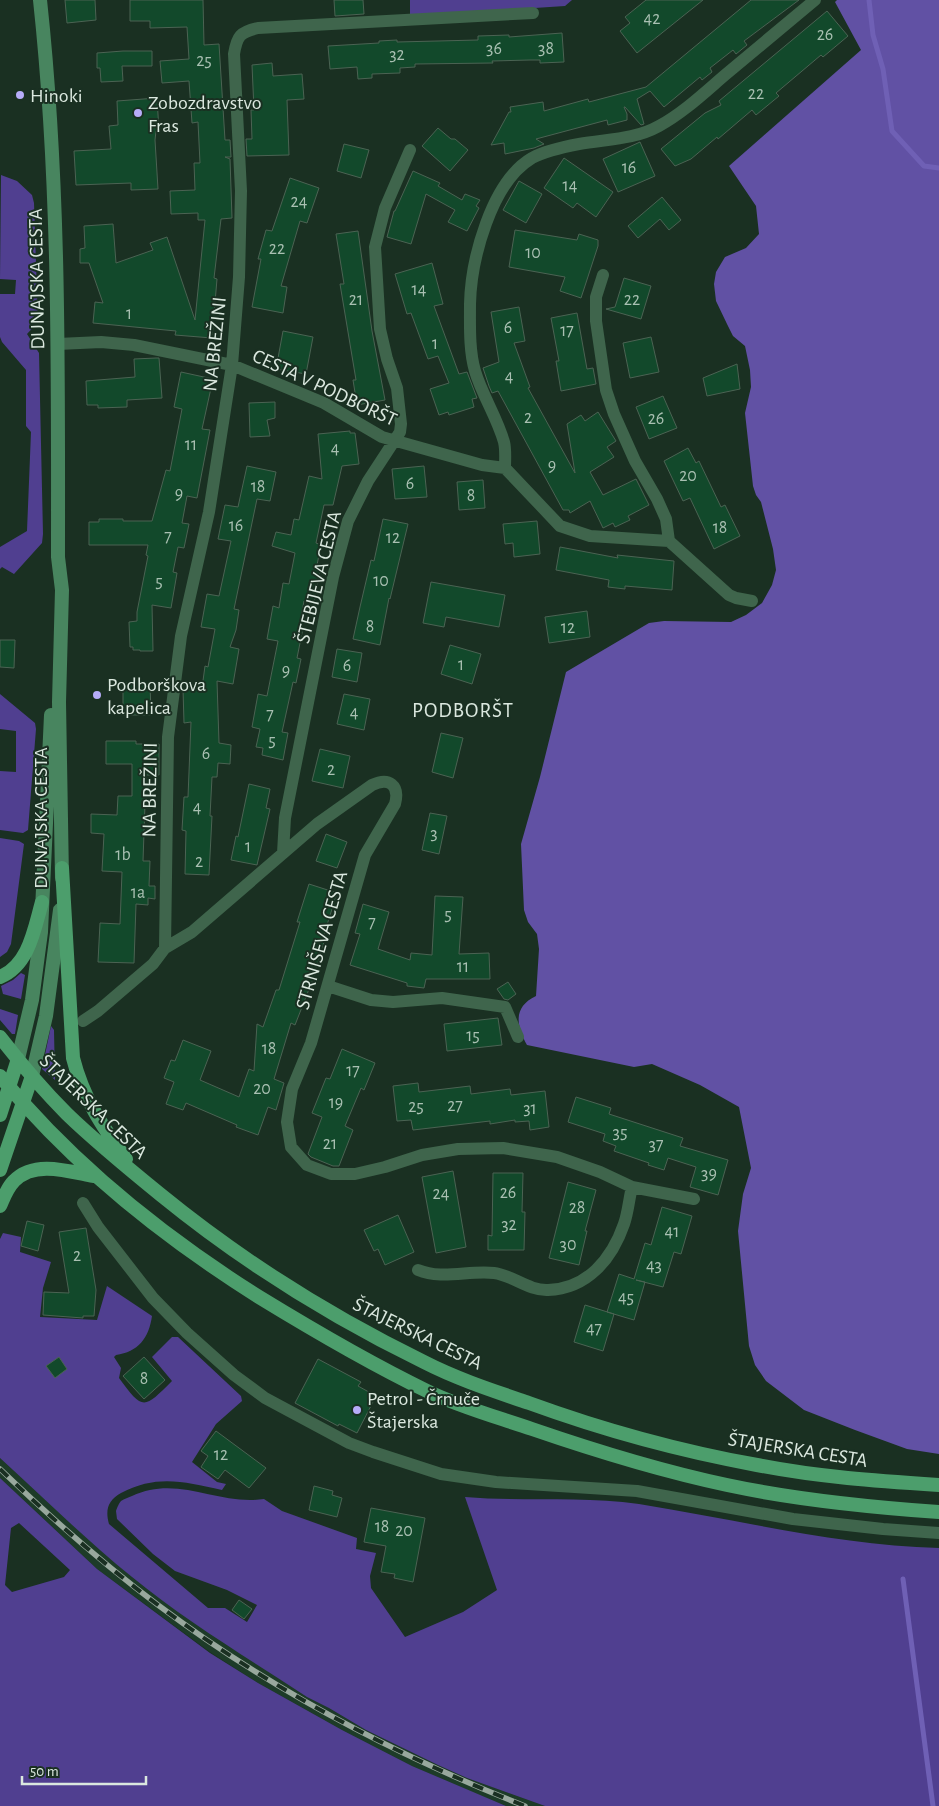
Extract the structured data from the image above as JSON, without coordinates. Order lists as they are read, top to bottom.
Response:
{
  "streets": {
    "main road": ["DUNAJSKA CESTA", "ŠTAJERSKA CESTA"],
    "street": [
      "NA BREŽINI",
      "CESTA V PODBORŠT",
      "ŠTEBIJEVA CESTA",
      "STRNIŠEVA CESTA"
    ]
  },
  "crossings": [
    ["DUNAJSKA CESTA", "CESTA V PODBORŠT"],
    ["DUNAJSKA CESTA", "ŠTAJERSKA CESTA"],
    ["NA BREŽINI", "CESTA V PODBORŠT"],
    ["NA BREŽINI", "STRNIŠEVA CESTA"],
    ["CESTA V PODBORŠT", "ŠTEBIJEVA CESTA"],
    ["ŠTEBIJEVA CESTA", "STRNIŠEVA CESTA"]
  ],
  "districts": ["PODBORŠT"],
  "places": [
    "Hinoki",
    "Zobozdravstvo Fras",
    "Podborškova kapelica",
    "Petrol - Črnuče Štajerska"
  ],
  "house_numbers": [
    "42",
    "26",
    "36",
    "38",
    "32",
    "25",
    "22",
    "16",
    "14",
    "24",
    "22",
    "10",
    "14",
    "21",
    "22",
    "1",
    "6",
    "17",
    "1",
    "4",
    "2",
    "26",
    "11",
    "4",
    "9",
    "20",
    "6",
    "18",
    "9",
    "8",
    "16",
    "18",
    "7",
    "12",
    "10",
    "5",
    "8",
    "12",
    "1",
    "6",
    "9",
    "4",
    "7",
    "5",
    "6",
    "2",
    "4",
    "3",
    "1",
    "1b",
    "2",
    "1a",
    "5",
    "7",
    "11",
    "15",
    "18",
    "17",
    "20",
    "19",
    "27",
    "25",
    "31",
    "35",
    "21",
    "37",
    "39",
    "26",
    "24",
    "28",
    "32",
    "41",
    "30",
    "2",
    "43",
    "45",
    "47",
    "8",
    "12",
    "18",
    "20"
  ],
  "scale_bar": "50 m"
}
